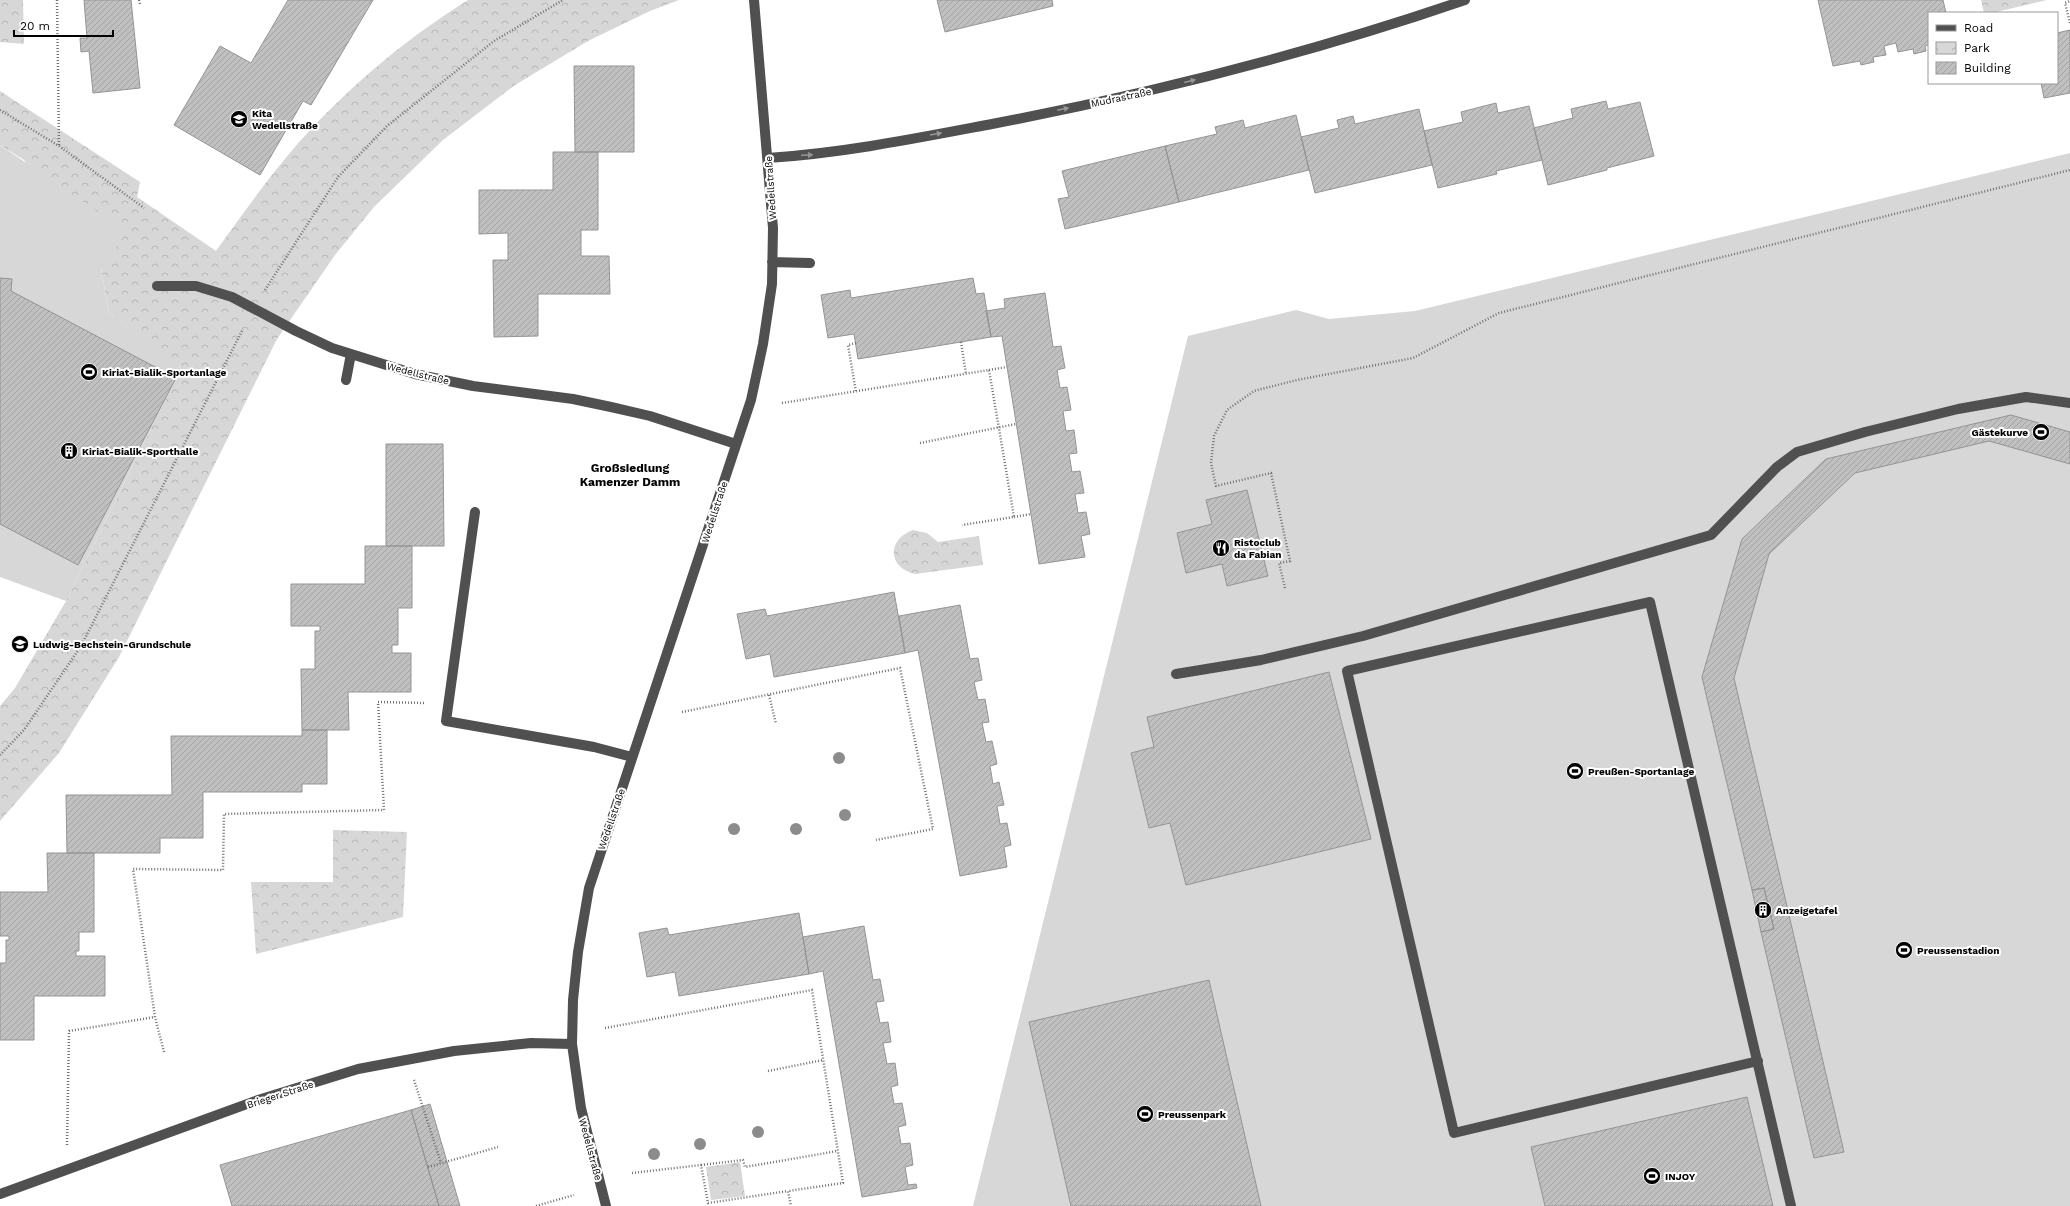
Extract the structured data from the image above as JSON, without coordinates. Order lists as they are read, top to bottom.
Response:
{
  "streets": {
    "street": ["Mudrastraße", "Wedellstraße", "Brieger Straße"]
  },
  "crossings": [
    ["Mudrastraße", "Wedellstraße"],
    ["Wedellstraße", "Brieger Straße"]
  ],
  "one_way": ["Mudrastraße"],
  "districts": ["Großsiedlung Kamenzer Damm"],
  "places": {
    "school or university": ["Kita Wedellstraße", "Ludwig-Bechstein-Grundschule"],
    "sports": [
      "Kiriat-Bialik-Sportanlage",
      "Gästekurve",
      "Preußen-Sportanlage",
      "Preussenstadion",
      "Preussenpark",
      "INJOY"
    ],
    "building": ["Kiriat-Bialik-Sporthalle", "Anzeigetafel"],
    "restaurant": ["Ristoclub da Fabian"]
  },
  "legend": ["Road", "Park", "Building"],
  "scale_bar": "20 m"
}
